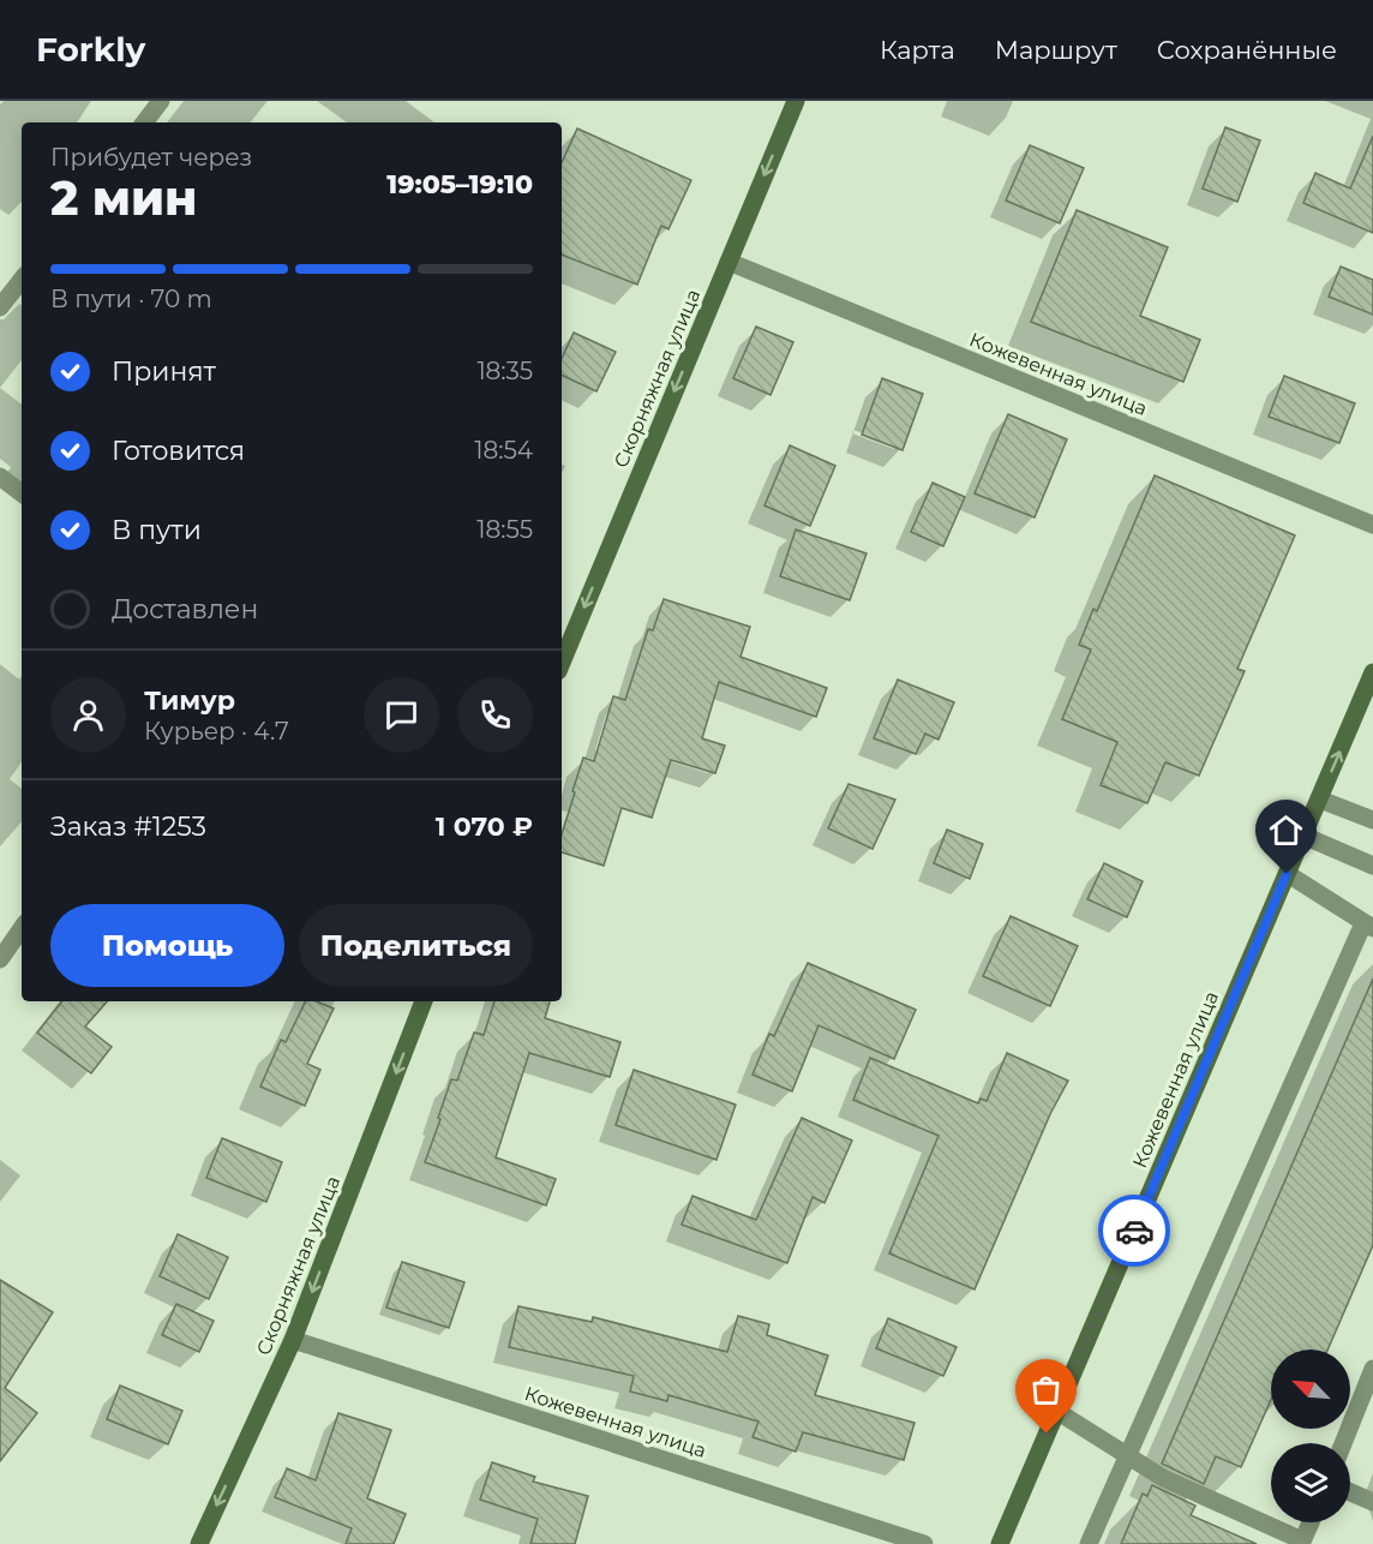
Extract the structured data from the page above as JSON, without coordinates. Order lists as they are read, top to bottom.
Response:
{
  "streets": {
    "main road": ["Кожевенная улица", "Скорняжная улица"]
  },
  "crossings": [
    ["Кожевенная улица", "Скорняжная улица"]
  ],
  "one_way": ["Скорняжная улица"],
  "north": "top left",
  "page": {
    "header": "Forkly",
    "nav": ["Карта", "Маршрут", "Сохранённые"],
    "heading": ["2 мин", "Прибудет через", "19:05–19:10"],
    "panel": [
      "Тимур",
      "Курьер · 4.7",
      "Заказ #1253",
      "1 070 ₽"
    ],
    "bar": "В пути · 70 m",
    "list": [
      ["Принят", "18:35"],
      ["Готовится", "18:54"],
      ["В пути", "18:55"],
      "Доставлен"
    ],
    "buttons": ["Помощь", "Поделиться"]
  }
}
